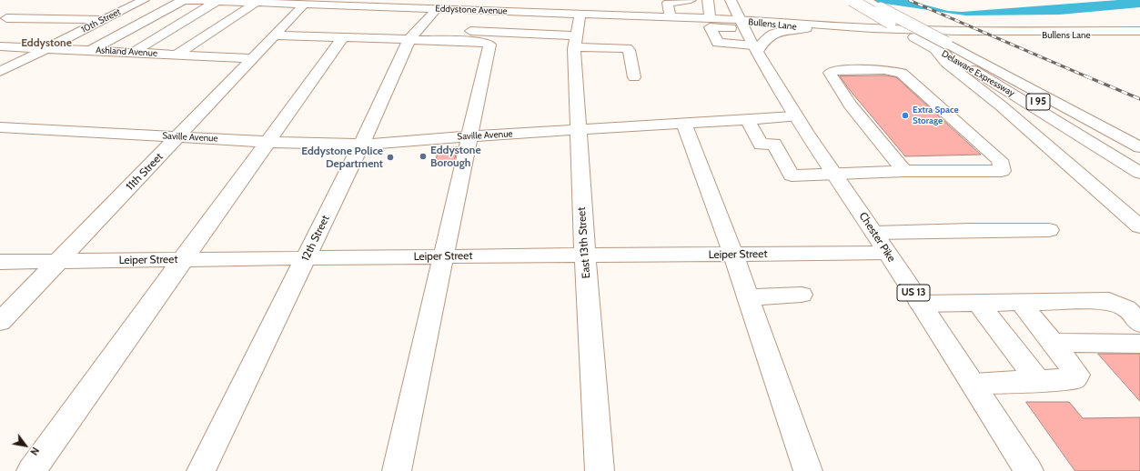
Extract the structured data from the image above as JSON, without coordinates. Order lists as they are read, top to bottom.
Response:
{
  "streets": {
    "main road": [
      "Eddystone Avenue",
      "10th Street",
      "Bullens Lane",
      "Ashland Avenue",
      "Delaware Expressway",
      "I 95",
      "Saville Avenue",
      "11th Street",
      "Chester Pike",
      "12th Street",
      "East 13th Street",
      "Leiper Street",
      "US 13"
    ]
  },
  "crossings": [
    ["Eddystone Avenue", "Bullens Lane"],
    ["Eddystone Avenue", "11th Street"],
    ["Eddystone Avenue", "Chester Pike"],
    ["Eddystone Avenue", "12th Street"],
    ["Eddystone Avenue", "East 13th Street"],
    ["10th Street", "Ashland Avenue"],
    ["Bullens Lane", "Chester Pike"],
    ["Ashland Avenue", "11th Street"],
    ["Saville Avenue", "11th Street"],
    ["Saville Avenue", "Chester Pike"],
    ["Saville Avenue", "12th Street"],
    ["Saville Avenue", "East 13th Street"],
    ["11th Street", "Leiper Street"],
    ["Chester Pike", "Leiper Street"],
    ["12th Street", "Leiper Street"],
    ["East 13th Street", "Leiper Street"]
  ],
  "districts": ["Eddystone"],
  "places": ["Extra Space Storage", "Eddystone Borough", "Eddystone Police Department"],
  "north": "bottom right"
}
